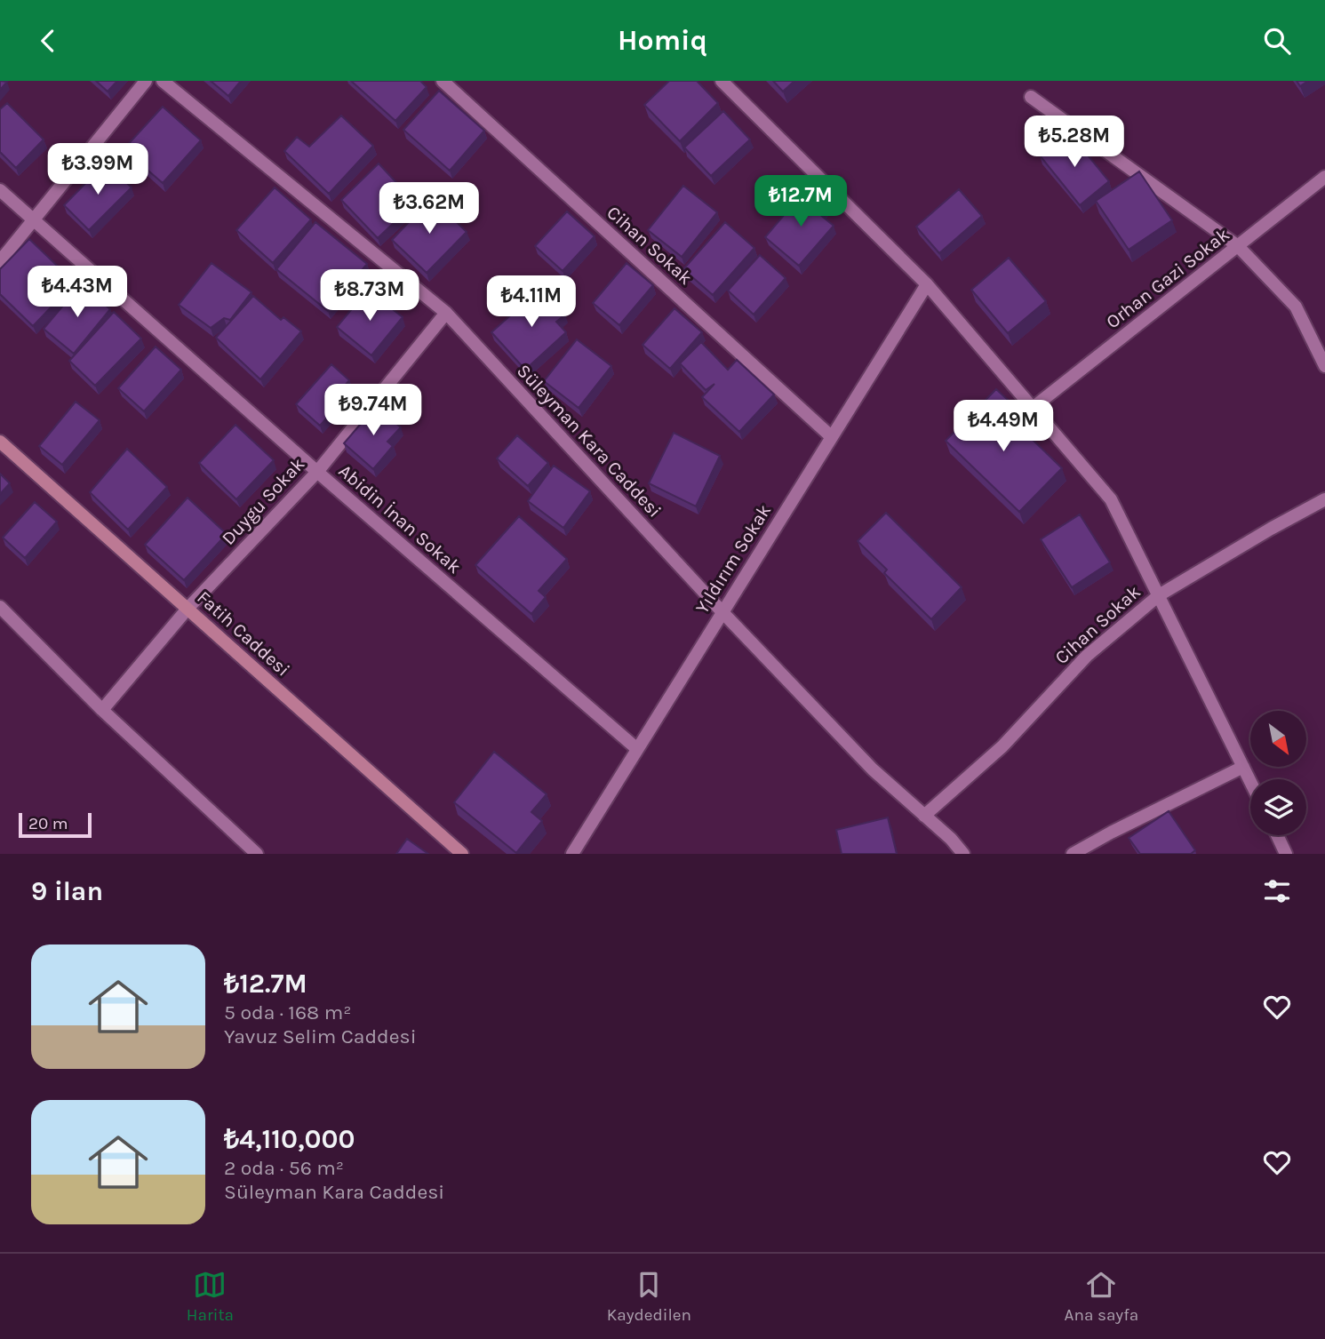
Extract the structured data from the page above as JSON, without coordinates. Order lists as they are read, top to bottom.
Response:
{
  "streets": {
    "street": [
      "Cihan Sokak",
      "Orhan Gazi Sokak",
      "Süleyman Kara Caddesi",
      "Duygu Sokak",
      "Abidin İnan Sokak",
      "Yıldırım Sokak",
      "Fatih Caddesi"
    ]
  },
  "crossings": [
    ["Cihan Sokak", "Süleyman Kara Caddesi"],
    ["Cihan Sokak", "Yıldırım Sokak"],
    ["Süleyman Kara Caddesi", "Duygu Sokak"],
    ["Süleyman Kara Caddesi", "Yıldırım Sokak"],
    ["Duygu Sokak", "Abidin İnan Sokak"],
    ["Duygu Sokak", "Fatih Caddesi"],
    ["Abidin İnan Sokak", "Yıldırım Sokak"]
  ],
  "scale_bar": "20 m",
  "north": "bottom right",
  "page": {
    "header": "Homiq",
    "price": [
      "₺5.28M",
      "₺3.99M",
      "₺12.7M",
      "₺3.62M",
      "₺4.43M",
      "₺8.73M",
      "₺4.11M",
      "₺9.74M",
      "₺4.49M"
    ],
    "scale": "20 m",
    "heading": "9 ilan",
    "list": [
      {
        "name": "₺12.7M",
        "note": "5 oda · 168 m² · Yavuz Selim Caddesi"
      },
      {
        "name": "₺4,110,000",
        "note": "2 oda · 56 m² · Süleyman Kara Caddesi"
      }
    ],
    "tabs": ["Harita", "Kaydedilen", "Ana sayfa"]
  }
}
